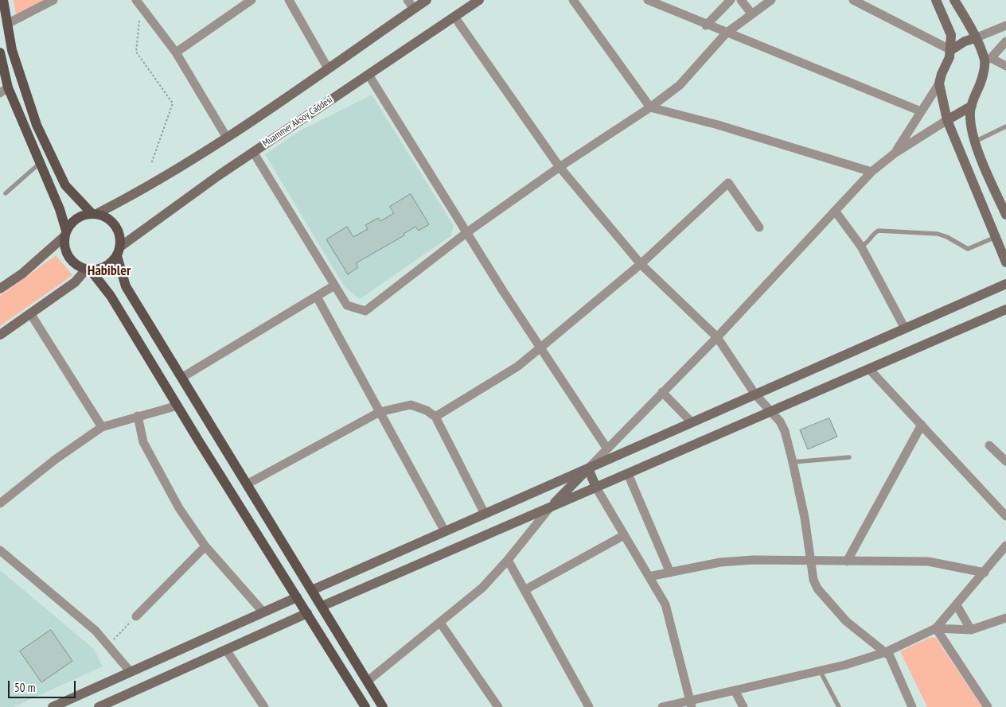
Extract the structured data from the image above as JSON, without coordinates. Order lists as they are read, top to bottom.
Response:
{
  "streets": {
    "street": ["Muammer Aksoy Caddesi"]
  },
  "districts": ["Habibler"],
  "scale_bar": "50 m"
}
